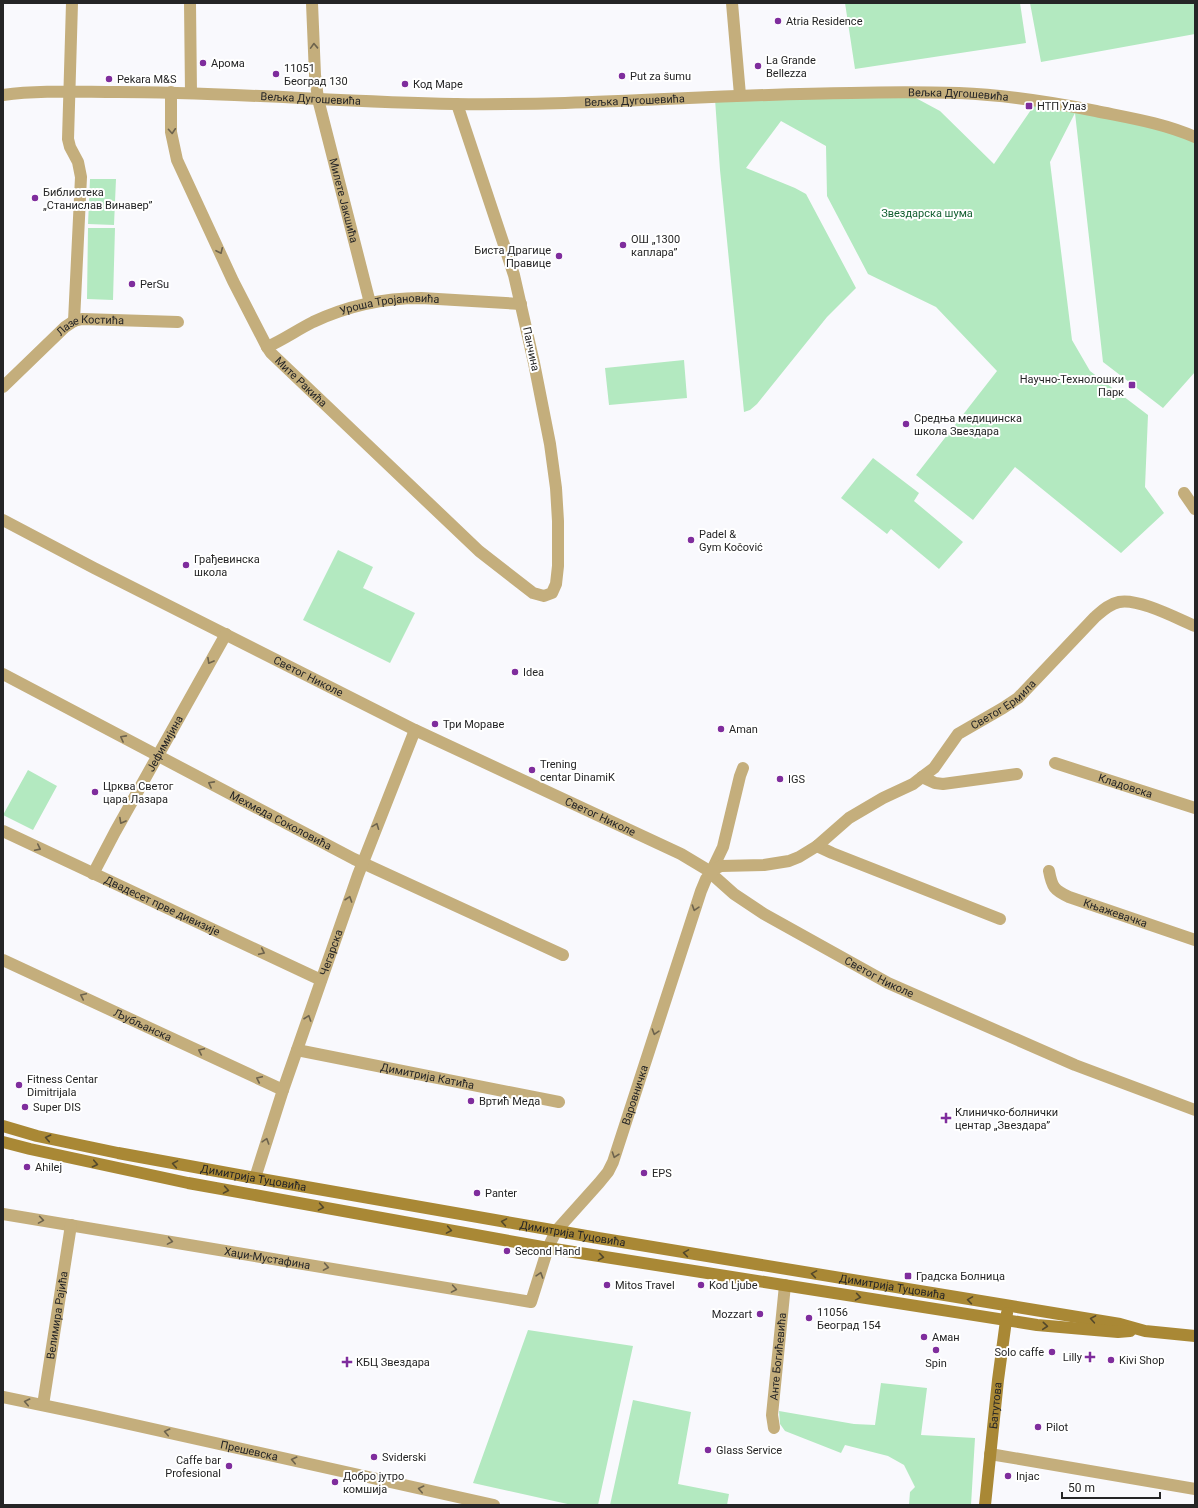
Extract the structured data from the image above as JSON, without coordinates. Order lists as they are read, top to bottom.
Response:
{
  "streets": {
    "main road": ["Димитрија Туцовића", "Батутова"],
    "street": [
      "Вељка Дугошевића",
      "Милете Јакшића",
      "Уроша Тројановића",
      "Лазе Костића",
      "Панчина",
      "Мите Ракића",
      "Светог Николе",
      "Светог Ермила",
      "Јефимијина",
      "Кладовска",
      "Мехмеда Соколовића",
      "Двадесет прве дивизије",
      "Књажевачка",
      "Чегарска",
      "Љубљанска",
      "Димитрија Катића",
      "Варовничка",
      "Хаџи-Мустафина",
      "Велимира Рајића",
      "Анте Богићевића",
      "Прешевска"
    ]
  },
  "crossings": [
    ["Вељка Дугошевића", "Милете Јакшића"],
    ["Вељка Дугошевића", "Панчина"],
    ["Вељка Дугошевића", "Мите Ракића"],
    ["Милете Јакшића", "Уроша Тројановића"],
    ["Уроша Тројановића", "Панчина"],
    ["Уроша Тројановића", "Мите Ракића"],
    ["Панчина", "Мите Ракића"],
    ["Светог Николе", "Светог Ермила"],
    ["Светог Николе", "Јефимијина"],
    ["Светог Николе", "Чегарска"],
    ["Светог Николе", "Варовничка"],
    ["Светог Ермила", "Варовничка"],
    ["Јефимијина", "Мехмеда Соколовића"],
    ["Јефимијина", "Двадесет прве дивизије"],
    ["Мехмеда Соколовића", "Чегарска"],
    ["Двадесет прве дивизије", "Чегарска"],
    ["Чегарска", "Љубљанска"],
    ["Чегарска", "Димитрија Катића"],
    ["Чегарска", "Димитрија Туцовића"],
    ["Варовничка", "Димитрија Туцовића"],
    ["Варовничка", "Хаџи-Мустафина"],
    ["Димитрија Туцовића", "Анте Богићевића"],
    ["Димитрија Туцовића", "Батутова"],
    ["Хаџи-Мустафина", "Велимира Рајића"],
    ["Велимира Рајића", "Прешевска"]
  ],
  "one_way": [
    "Јефимијина",
    "Мехмеда Соколовића",
    "Двадесет прве дивизије",
    "Чегарска",
    "Љубљанска",
    "Хаџи-Мустафина",
    "Прешевска"
  ],
  "parks": ["Звездарска шума"],
  "places": {
    "other": [
      "Atria Residence",
      "Арома",
      "La Grande Bellezza",
      "11051 Београд 130",
      "Put za šumu",
      "Pekara M&S",
      "Код Маре",
      "Библиотека „Станислав Винавер”",
      "ОШ „1300 каплара”",
      "Биста Драгице Правице",
      "PerSu",
      "Средња медицинска школа Звездара",
      "Padel & Gym Kočović",
      "Грађевинска школа",
      "Idea",
      "Три Мораве",
      "Aman",
      "Trening centar DinamiK",
      "IGS",
      "Црква Светог цара Лазара",
      "Fitness Centar Dimitrijala",
      "Вртић Меда",
      "Super DIS",
      "Ahilej",
      "EPS",
      "Panter",
      "Second Hand",
      "Mitos Travel",
      "Kod Ljube",
      "Mozzart",
      "11056 Београд 154",
      "Аман",
      "Spin",
      "Solo caffe",
      "Kivi Shop",
      "Pilot",
      "Glass Service",
      "Sviderski",
      "Caffe bar Profesional",
      "Injac",
      "Добро јутро комшија"
    ],
    "transit": ["НТП Улаз", "Научно-Технолошки Парк", "Градска Болница"],
    "health": ["Клиничко-болнички центар „Звездара”", "Lilly", "КБЦ Звездара"]
  },
  "scale_bar": "50 m"
}
